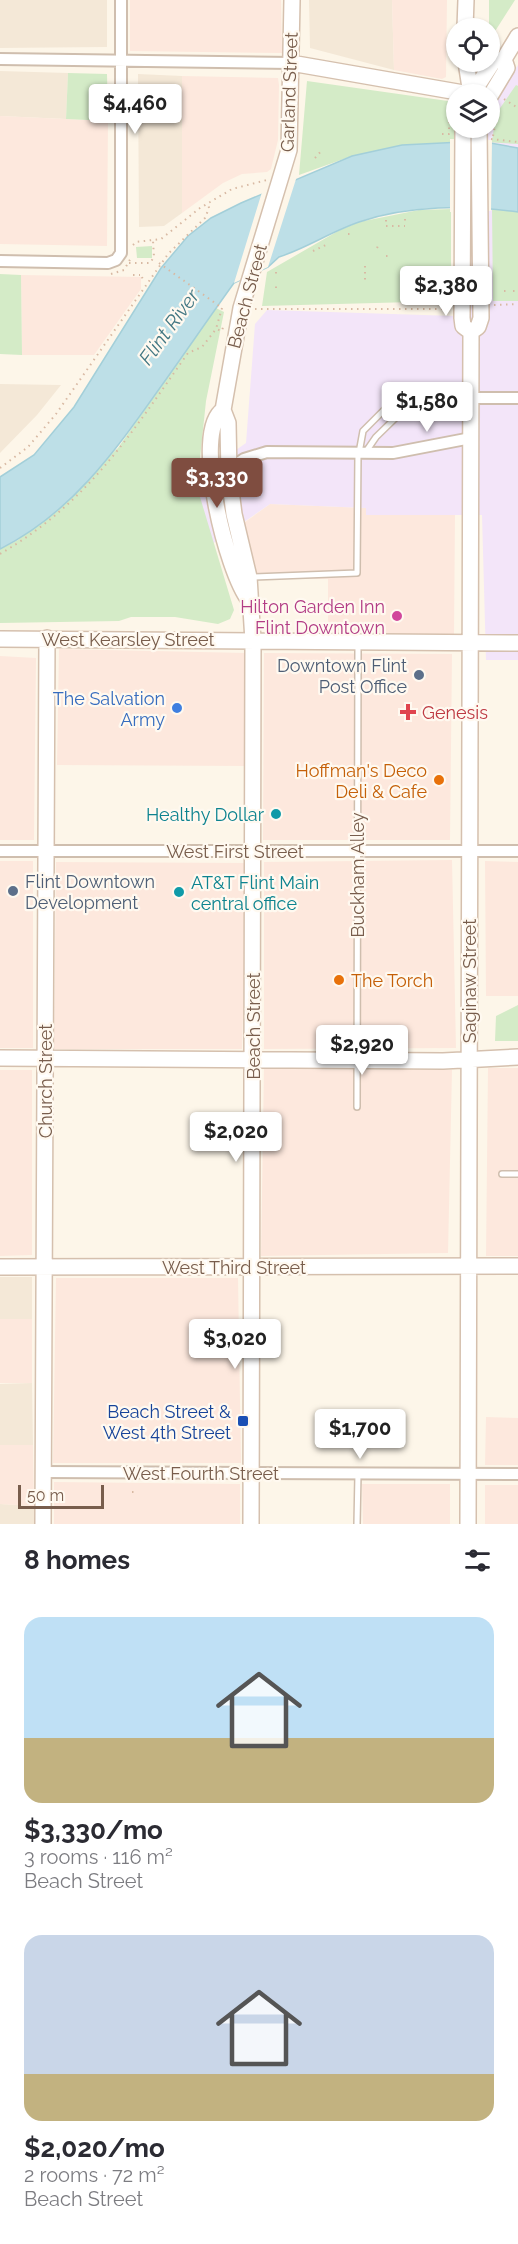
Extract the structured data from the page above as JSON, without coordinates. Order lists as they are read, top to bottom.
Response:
{
  "streets": {
    "street": [
      "Garland Street",
      "Beach Street",
      "West Kearsley Street",
      "West First Street",
      "Saginaw Street",
      "Church Street",
      "West Third Street",
      "West Fourth Street"
    ],
    "lane": ["Buckham Alley"]
  },
  "crossings": [
    ["Garland Street", "Beach Street"],
    ["Beach Street", "West Kearsley Street"],
    ["Beach Street", "West First Street"],
    ["Beach Street", "West Third Street"],
    ["Beach Street", "West Fourth Street"],
    ["West Kearsley Street", "Buckham Alley"],
    ["West Kearsley Street", "Saginaw Street"],
    ["West Kearsley Street", "Church Street"],
    ["West First Street", "Buckham Alley"],
    ["West First Street", "Saginaw Street"],
    ["West First Street", "Church Street"],
    ["Saginaw Street", "West Third Street"],
    ["Saginaw Street", "West Fourth Street"],
    ["Church Street", "West Third Street"],
    ["Church Street", "West Fourth Street"]
  ],
  "water": ["Flint River"],
  "places": {
    "other": [
      "Hilton Garden Inn Flint Downtown",
      "Downtown Flint Post Office",
      "The Salvation Army",
      "Hoffman's Deco Deli & Cafe",
      "Healthy Dollar",
      "Flint Downtown Development",
      "AT&T Flint Main central office",
      "The Torch"
    ],
    "health": ["Genesis"],
    "transit": ["Beach Street & West 4th Street"]
  },
  "scale_bar": "50 m",
  "page": {
    "price": [
      "$4,460",
      "$2,380",
      "$1,580",
      "$3,330",
      "$2,920",
      "$2,020",
      "$3,020",
      "$1,700"
    ],
    "scale": "50 m",
    "heading": "8 homes",
    "list": [
      {
        "name": "$3,330/mo",
        "note": "3 rooms · 116 m² · Beach Street"
      },
      {
        "name": "$2,020/mo",
        "note": "2 rooms · 72 m² · Beach Street"
      }
    ]
  }
}
